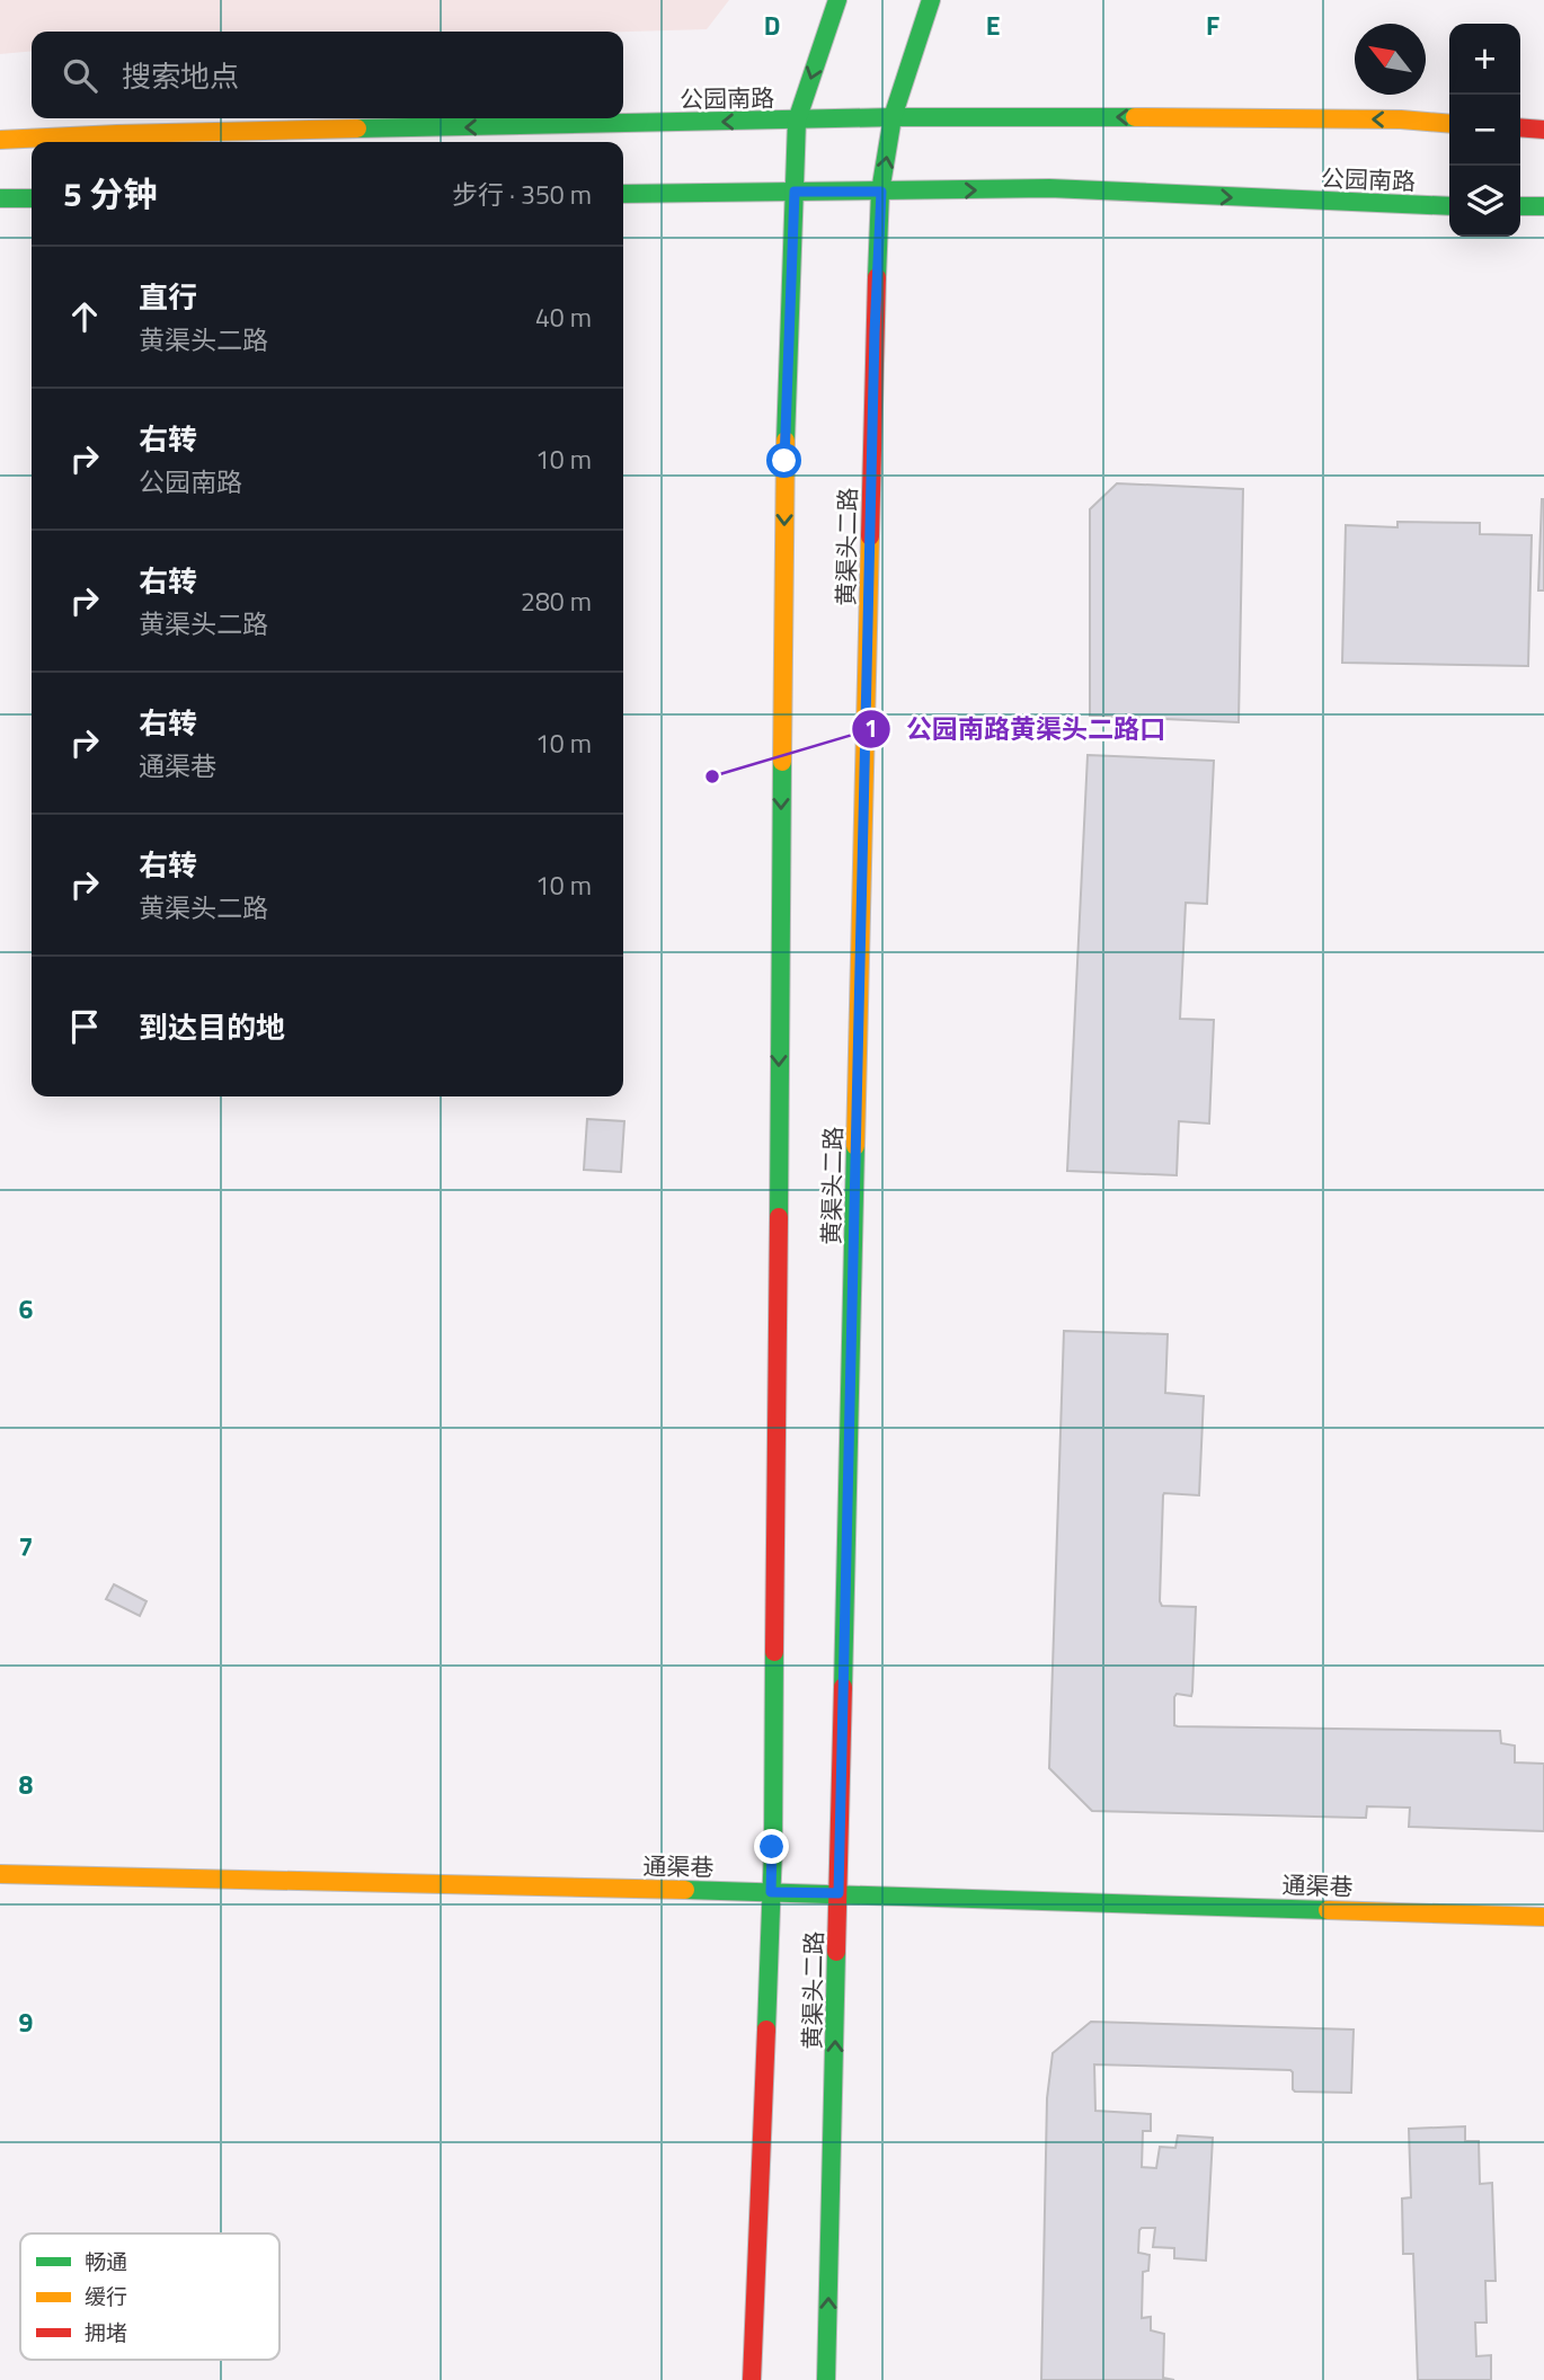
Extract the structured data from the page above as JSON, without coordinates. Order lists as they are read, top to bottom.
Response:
{
  "streets": {
    "main road": ["公园南路", "黄渠头二路", "通渠巷"]
  },
  "crossings": [
    ["公园南路", "黄渠头二路"],
    ["黄渠头二路", "通渠巷"]
  ],
  "places": ["公园南路黄渠头二路口"],
  "legend": ["畅通", "缓行", "拥堵"],
  "north": "top left",
  "page": {
    "map_buttons": ["+", "−"],
    "search": "搜索地点",
    "heading": ["5 分钟", "步行 · 350 m"],
    "list": [
      ["直行", "黄渠头二路", "40 m"],
      ["右转", "公园南路", "10 m"],
      ["右转", "黄渠头二路", "280 m"],
      ["右转", "通渠巷", "10 m"],
      ["右转", "黄渠头二路", "10 m"],
      "到达目的地"
    ]
  },
  "grid": {
    "columns": ["D", "E", "F"],
    "rows": [
      "6",
      "7",
      "8",
      "9"
    ]
  }
}
